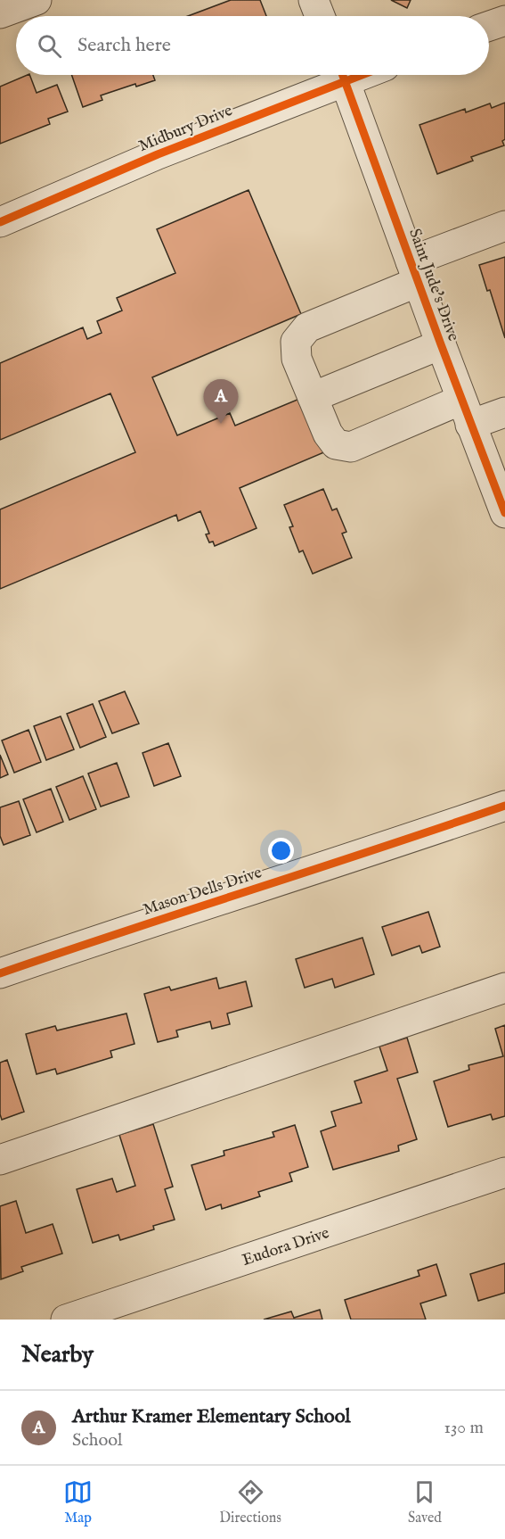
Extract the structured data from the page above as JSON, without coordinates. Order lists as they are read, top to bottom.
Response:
{
  "streets": {
    "street": [
      "Midbury Drive",
      "Saint Jude's Drive",
      "Mason Dells Drive",
      "Eudora Drive"
    ]
  },
  "page": {
    "search": "Search here",
    "pins": "A",
    "heading": "Nearby",
    "list": [
      {
        "mark": "A",
        "name": "Arthur Kramer Elementary School",
        "note": "School",
        "value": "130 m"
      }
    ],
    "nav": ["Map", "Directions", "Saved"]
  }
}
